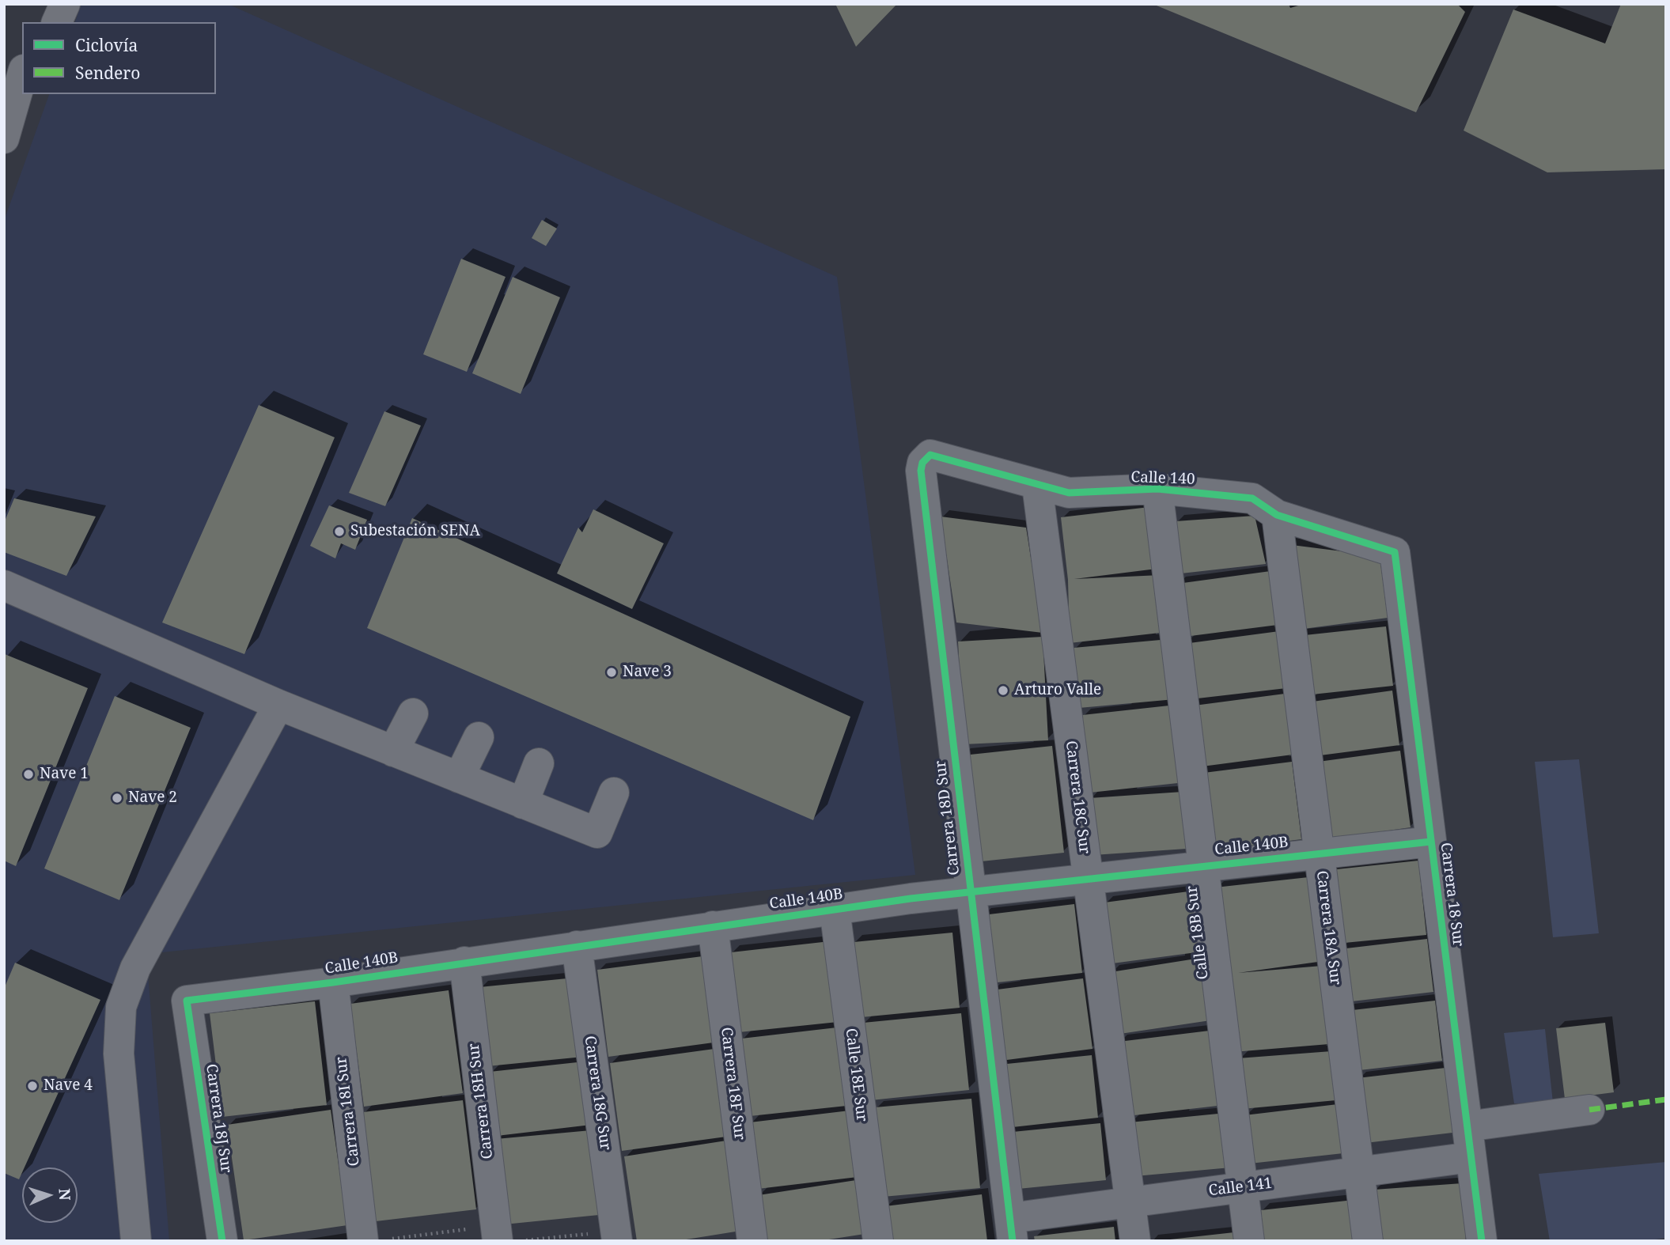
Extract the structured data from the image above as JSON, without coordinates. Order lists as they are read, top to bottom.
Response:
{
  "streets": {
    "street": [
      "Calle 140",
      "Carrera 18C Sur",
      "Carrera 18D Sur",
      "Calle 140B",
      "Carrera 18 Sur",
      "Carrera 18A Sur",
      "Calle 18B Sur",
      "Calle 18E Sur",
      "Carrera 18F Sur",
      "Carrera 18G Sur",
      "Carrera 18H Sur",
      "Carrera 18I Sur",
      "Carrera 18J Sur",
      "Calle 141"
    ]
  },
  "crossings": [
    ["Calle 140", "Carrera 18C Sur"],
    ["Calle 140", "Carrera 18D Sur"],
    ["Calle 140", "Carrera 18 Sur"],
    ["Calle 140", "Carrera 18A Sur"],
    ["Calle 140", "Calle 18B Sur"],
    ["Carrera 18C Sur", "Calle 140B"],
    ["Carrera 18C Sur", "Calle 141"],
    ["Carrera 18D Sur", "Calle 140B"],
    ["Carrera 18D Sur", "Calle 141"],
    ["Calle 140B", "Carrera 18 Sur"],
    ["Calle 140B", "Carrera 18A Sur"],
    ["Calle 140B", "Calle 18B Sur"],
    ["Calle 140B", "Calle 18E Sur"],
    ["Calle 140B", "Carrera 18F Sur"],
    ["Calle 140B", "Carrera 18G Sur"],
    ["Calle 140B", "Carrera 18H Sur"],
    ["Calle 140B", "Carrera 18I Sur"],
    ["Calle 140B", "Carrera 18J Sur"],
    ["Carrera 18 Sur", "Calle 141"],
    ["Carrera 18A Sur", "Calle 141"],
    ["Calle 18B Sur", "Calle 141"]
  ],
  "places": [
    "Subestación SENA",
    "Nave 3",
    "Arturo Valle",
    "Nave 1",
    "Nave 2",
    "Nave 4"
  ],
  "legend": ["Ciclovía", "Sendero"],
  "north": "right"
}
